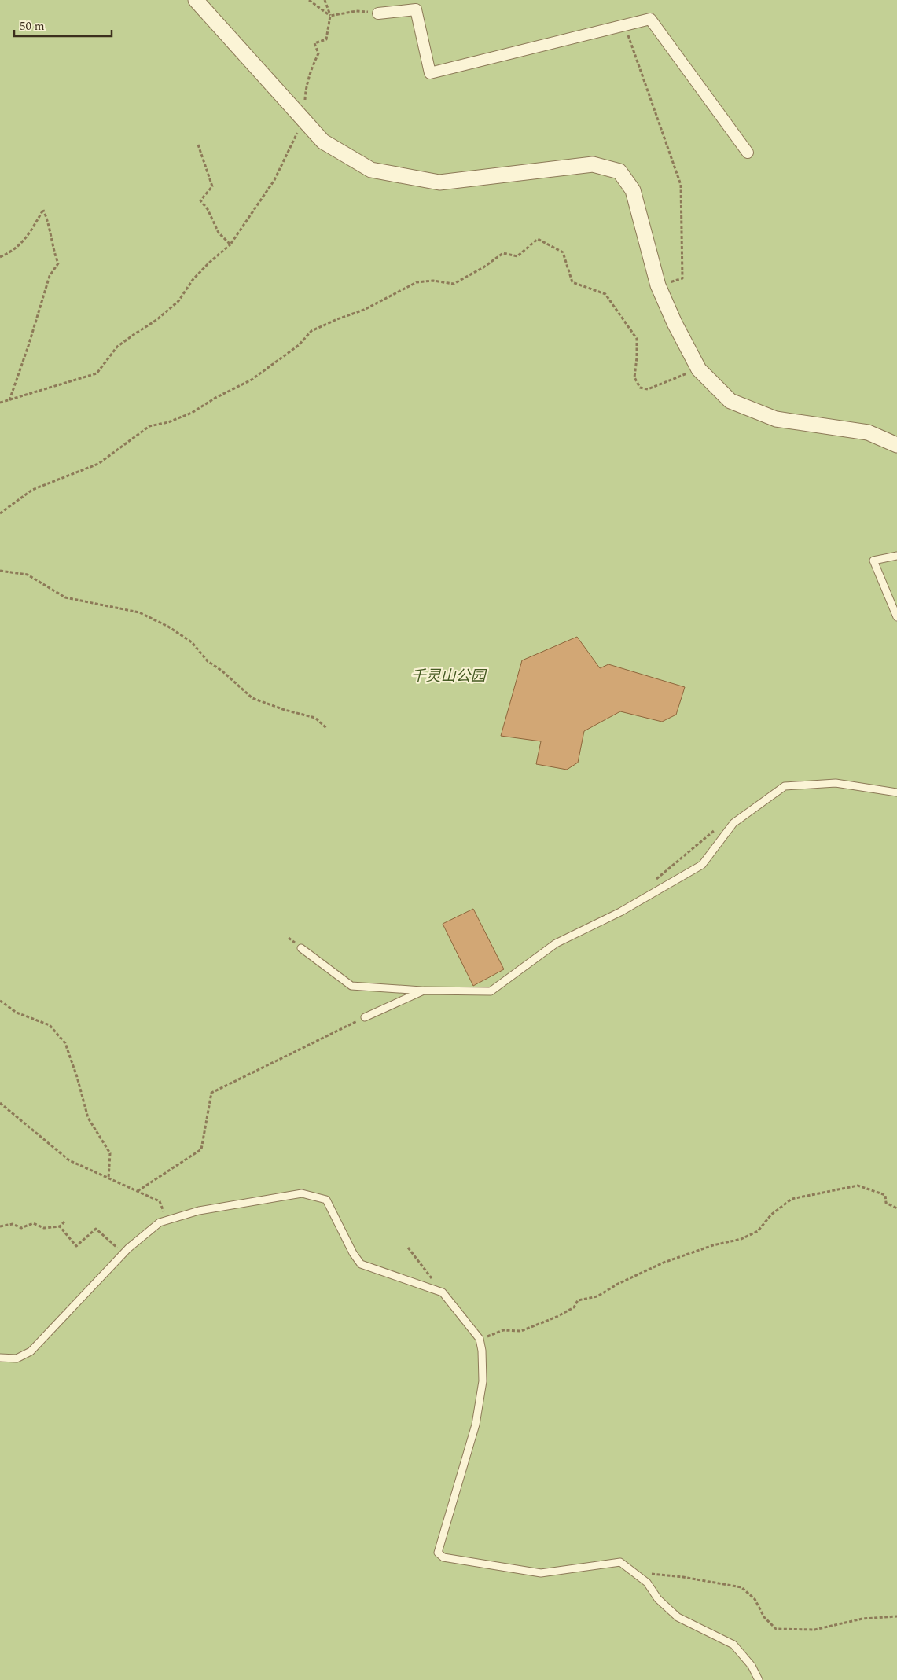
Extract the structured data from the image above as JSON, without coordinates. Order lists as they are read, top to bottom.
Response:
{
  "parks": ["千灵山公园"],
  "scale_bar": "50 m"
}
